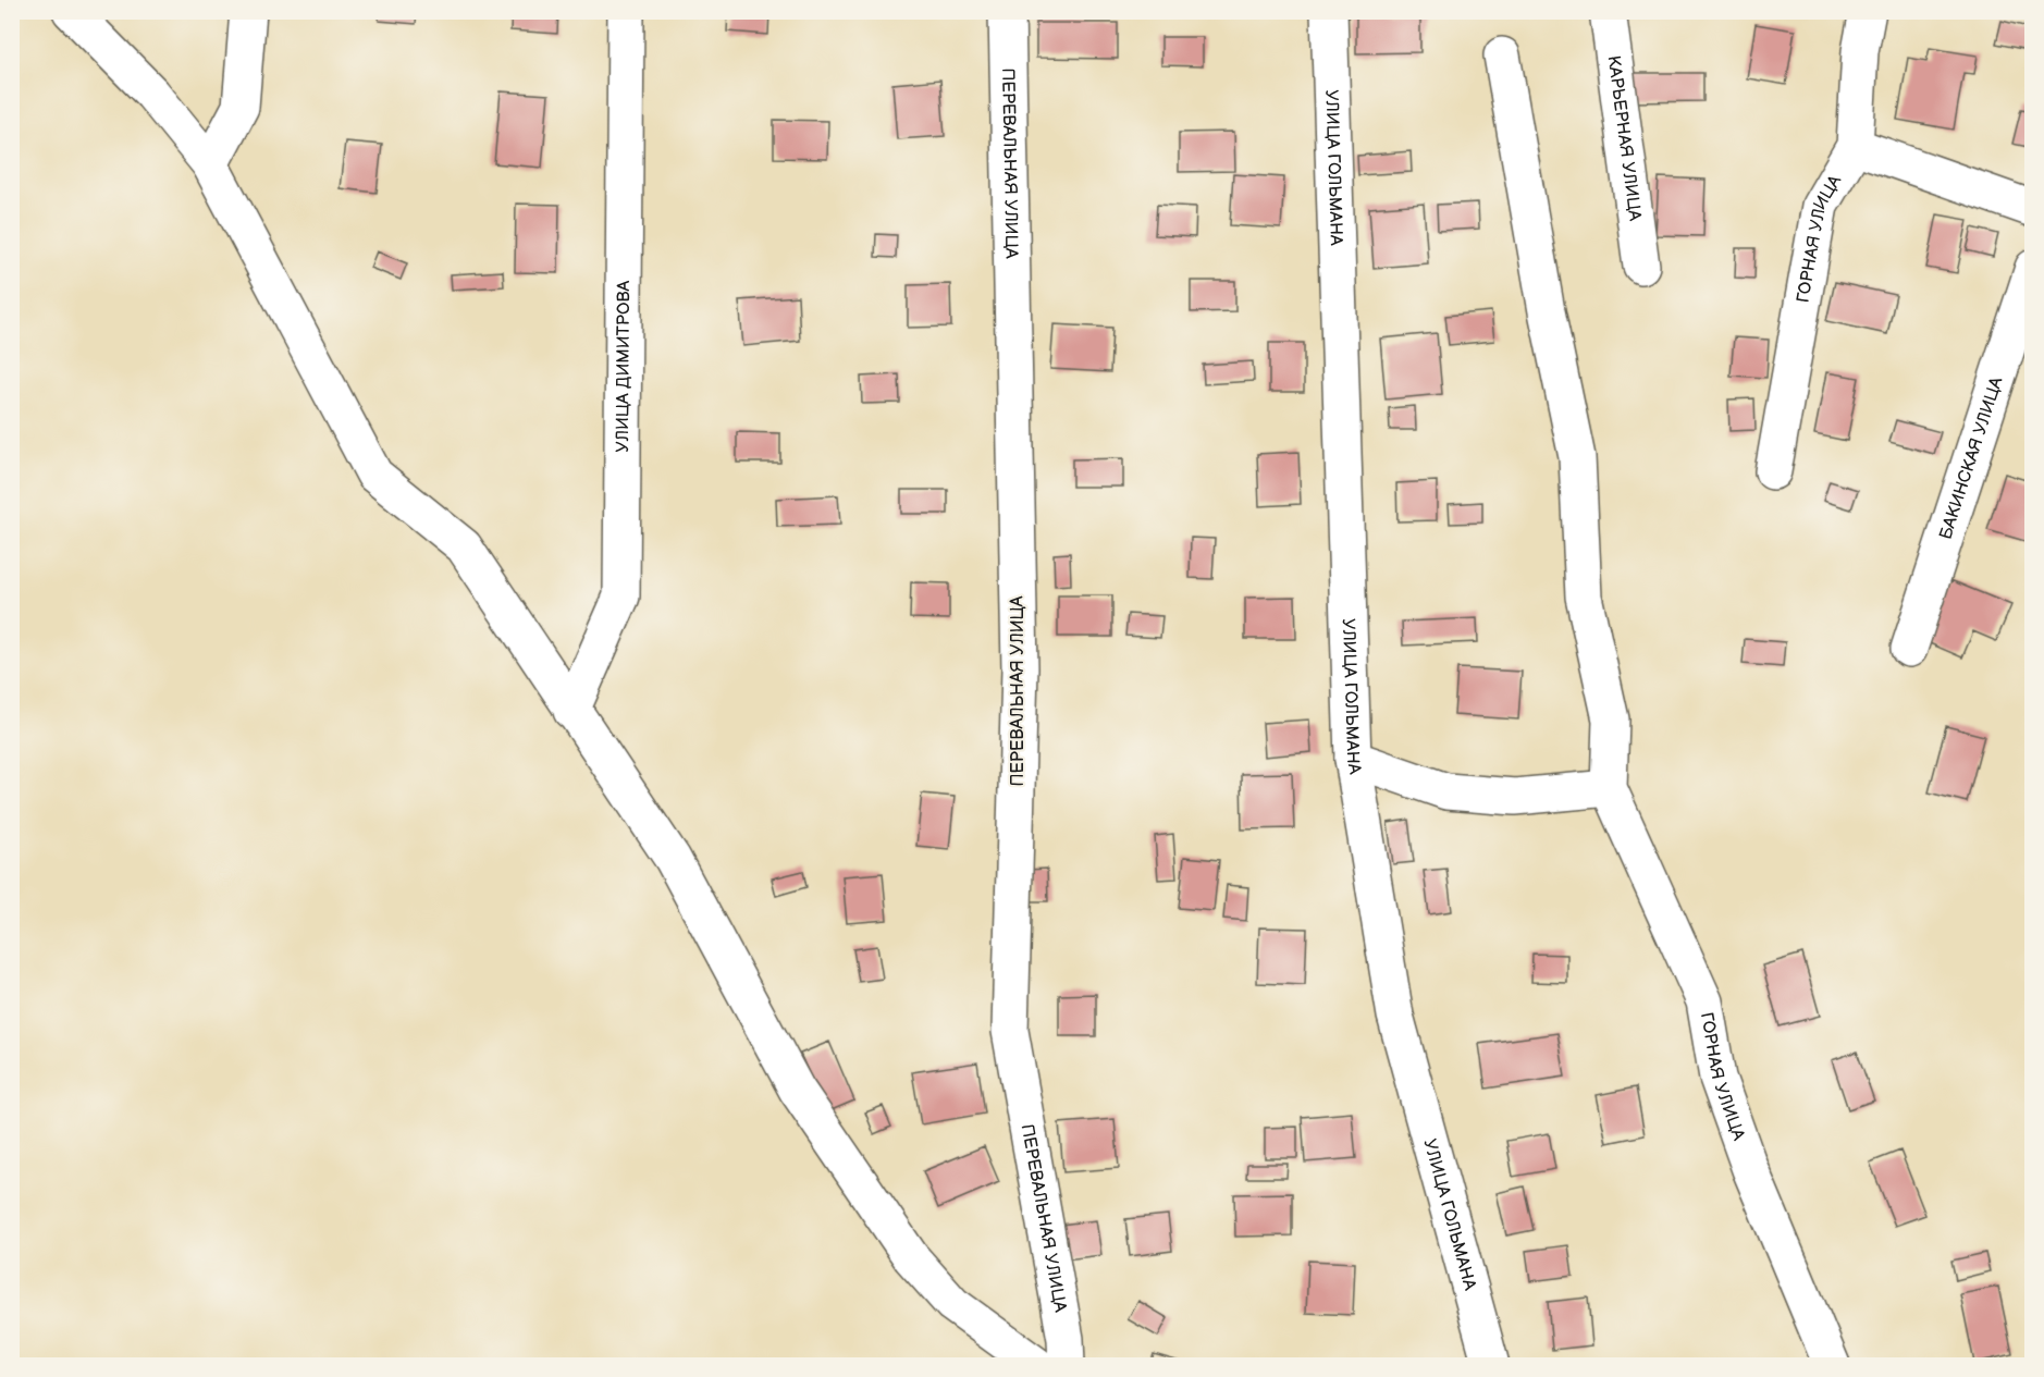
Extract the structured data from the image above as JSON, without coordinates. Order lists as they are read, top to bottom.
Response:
{
  "streets": {
    "street": [
      "КАРЬЕРНАЯ УЛИЦА",
      "ПЕРЕВАЛЬНАЯ УЛИЦА",
      "УЛИЦА ГОЛЬМАНА",
      "ГОРНАЯ УЛИЦА",
      "УЛИЦА ДИМИТРОВА",
      "БАКИНСКАЯ УЛИЦА"
    ]
  }
}
